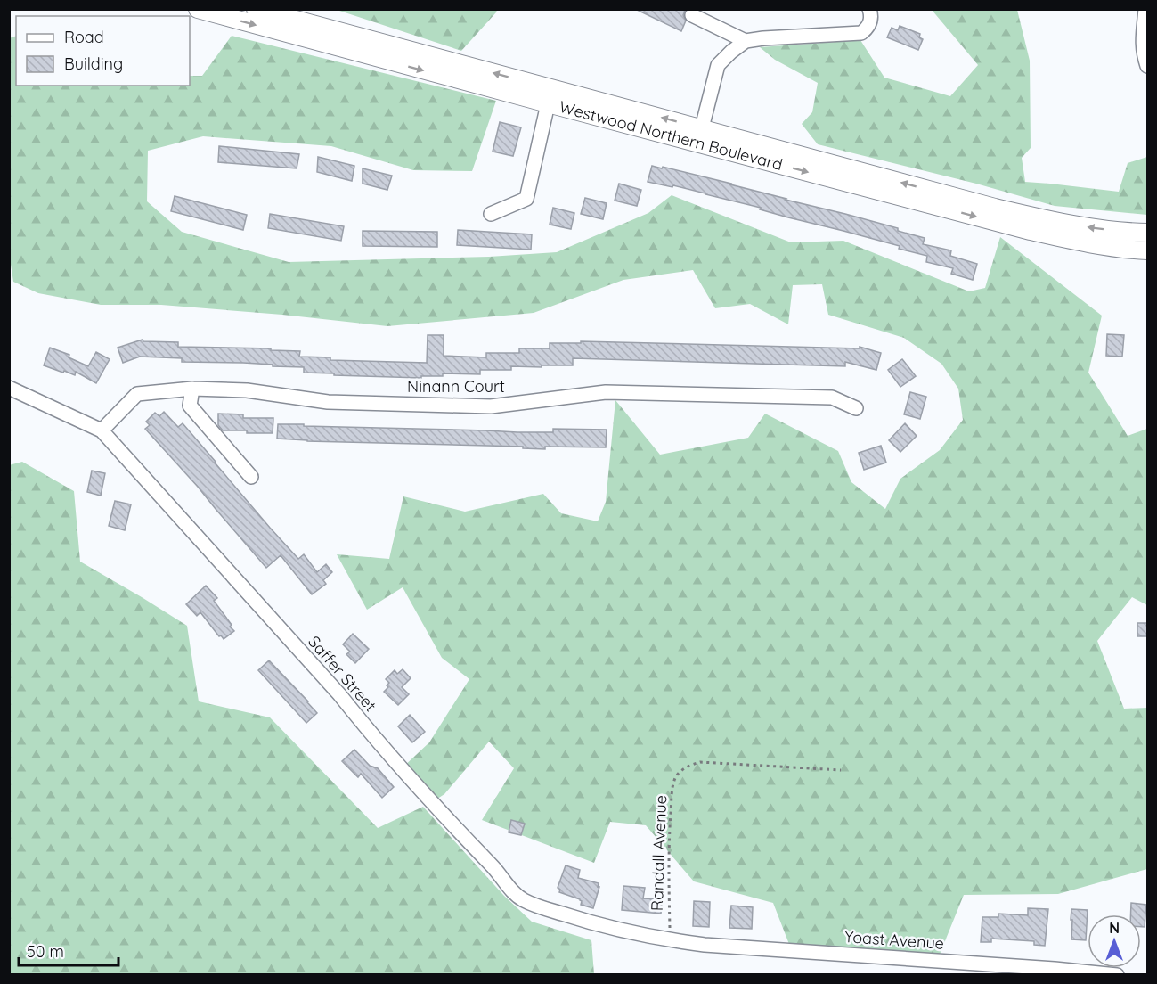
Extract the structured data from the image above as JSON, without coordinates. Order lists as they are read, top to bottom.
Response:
{
  "streets": {
    "main road": ["Westwood Northern Boulevard"],
    "street": ["Ninann Court", "Saffer Street", "Yoast Avenue"],
    "path": ["Randall Avenue"]
  },
  "crossings": [
    ["Ninann Court", "Saffer Street"],
    ["Saffer Street", "Randall Avenue"],
    ["Saffer Street", "Yoast Avenue"],
    ["Randall Avenue", "Yoast Avenue"]
  ],
  "legend": ["Road", "Building"],
  "scale_bar": "50 m",
  "north": "top"
}
